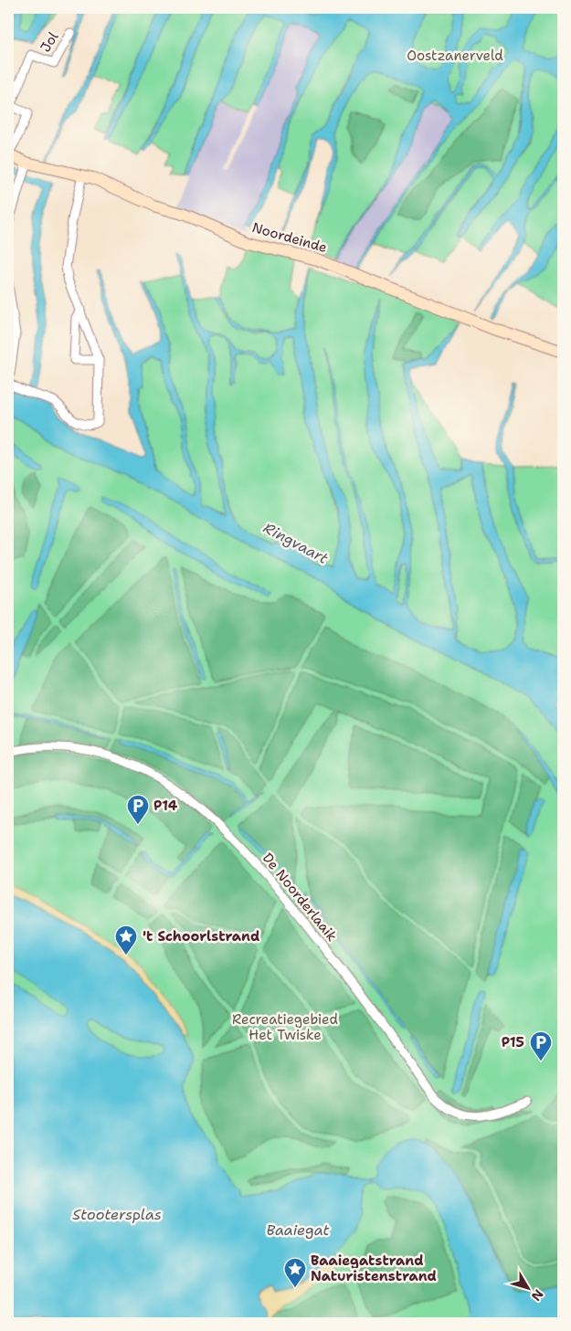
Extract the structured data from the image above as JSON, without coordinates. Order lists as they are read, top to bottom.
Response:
{
  "streets": {
    "street": ["Jol", "Noordeinde", "De Noorderlaaik"]
  },
  "crossings": [
    ["Jol", "Noordeinde"]
  ],
  "water": ["Ringvaart", "Stootersplas", "Baaiegat"],
  "parks": ["Oostzanerveld", "Recreatiegebied Het Twiske"],
  "places": {
    "parking": ["P14", "P15"],
    "place": ["'t Schoorlstrand", "Baaiegatstrand Naturistenstrand"]
  },
  "north": "bottom right"
}
